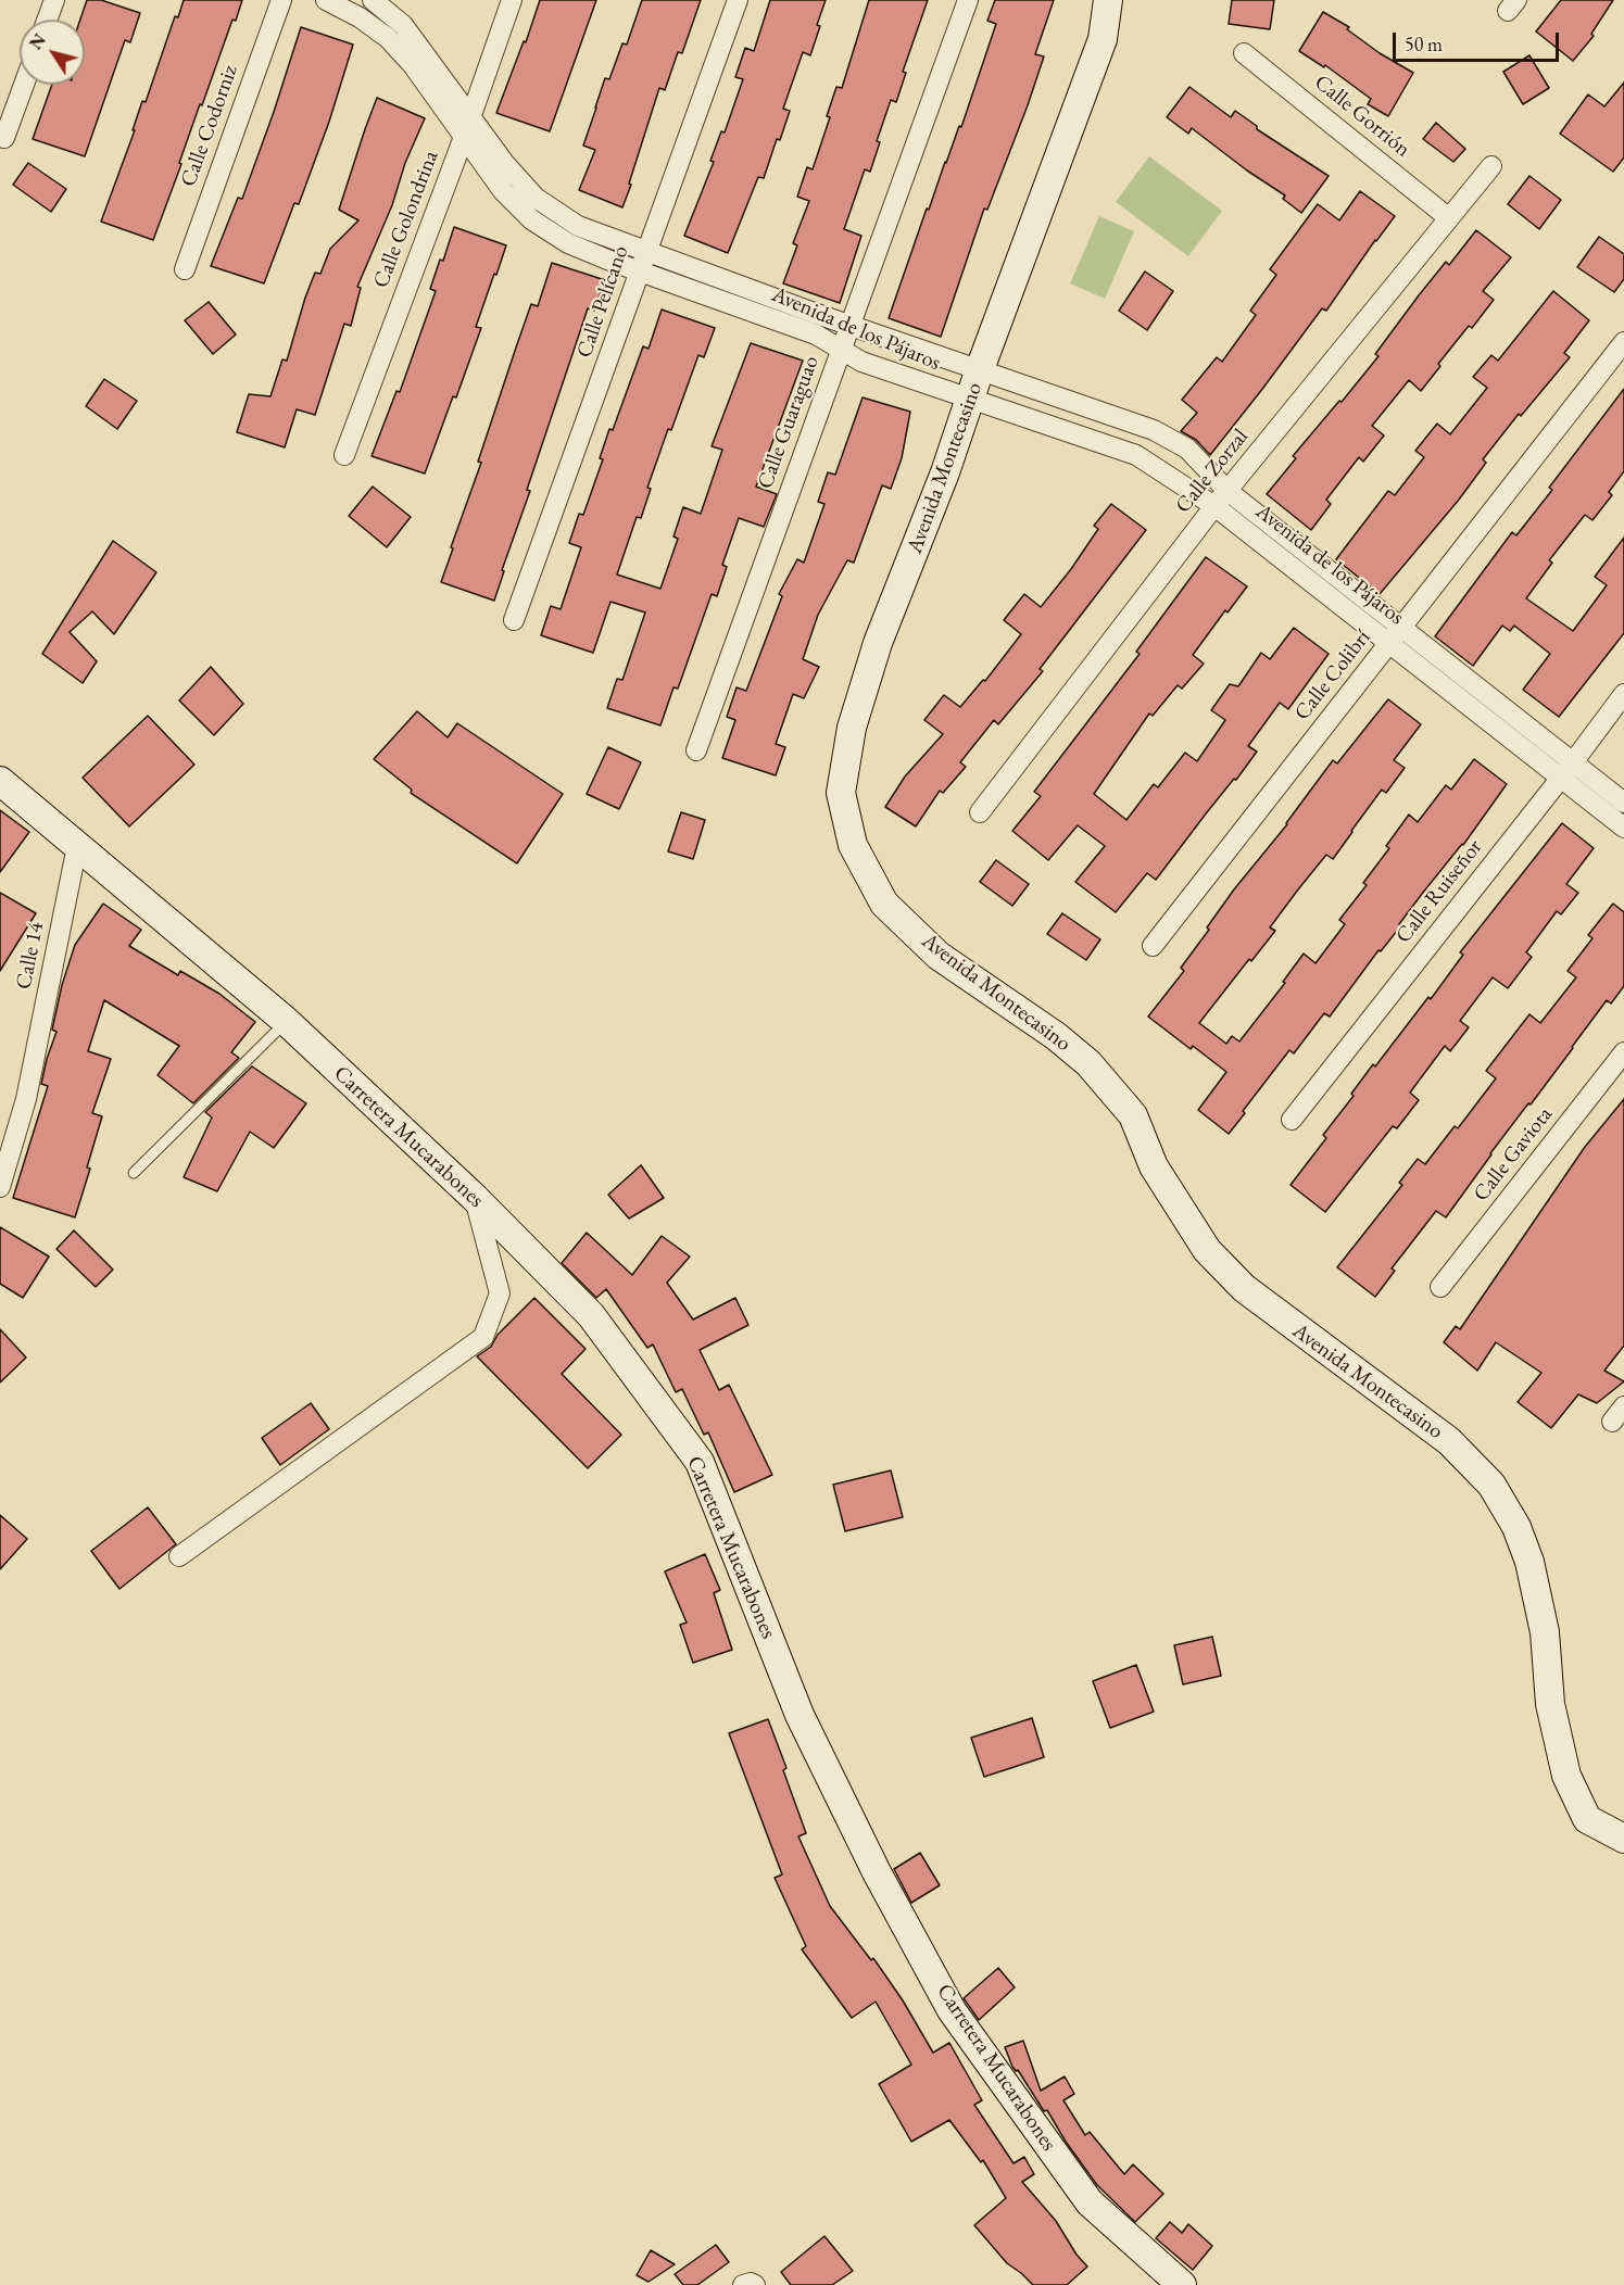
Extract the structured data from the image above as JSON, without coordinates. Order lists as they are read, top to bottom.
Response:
{
  "streets": {
    "street": [
      "Calle Gorrión",
      "Calle Codorniz",
      "Calle Golondrina",
      "Calle Pelícano",
      "Avenida de los Pájaros",
      "Calle Guaraguao",
      "Avenida Montecasino",
      "Calle Zorzal",
      "Calle Colibrí",
      "Calle Ruiseñor",
      "Calle 14",
      "Carretera Mucarabones",
      "Calle Gaviota"
    ]
  },
  "crossings": [
    ["Calle Gorrión", "Calle Zorzal"],
    ["Calle Golondrina", "Avenida de los Pájaros"],
    ["Calle Pelícano", "Avenida de los Pájaros"],
    ["Avenida de los Pájaros", "Calle Guaraguao"],
    ["Avenida de los Pájaros", "Avenida Montecasino"],
    ["Avenida de los Pájaros", "Calle Zorzal"],
    ["Avenida de los Pájaros", "Calle Colibrí"],
    ["Avenida de los Pájaros", "Calle Ruiseñor"],
    ["Calle 14", "Carretera Mucarabones"]
  ],
  "scale_bar": "50 m",
  "north": "top left"
}
